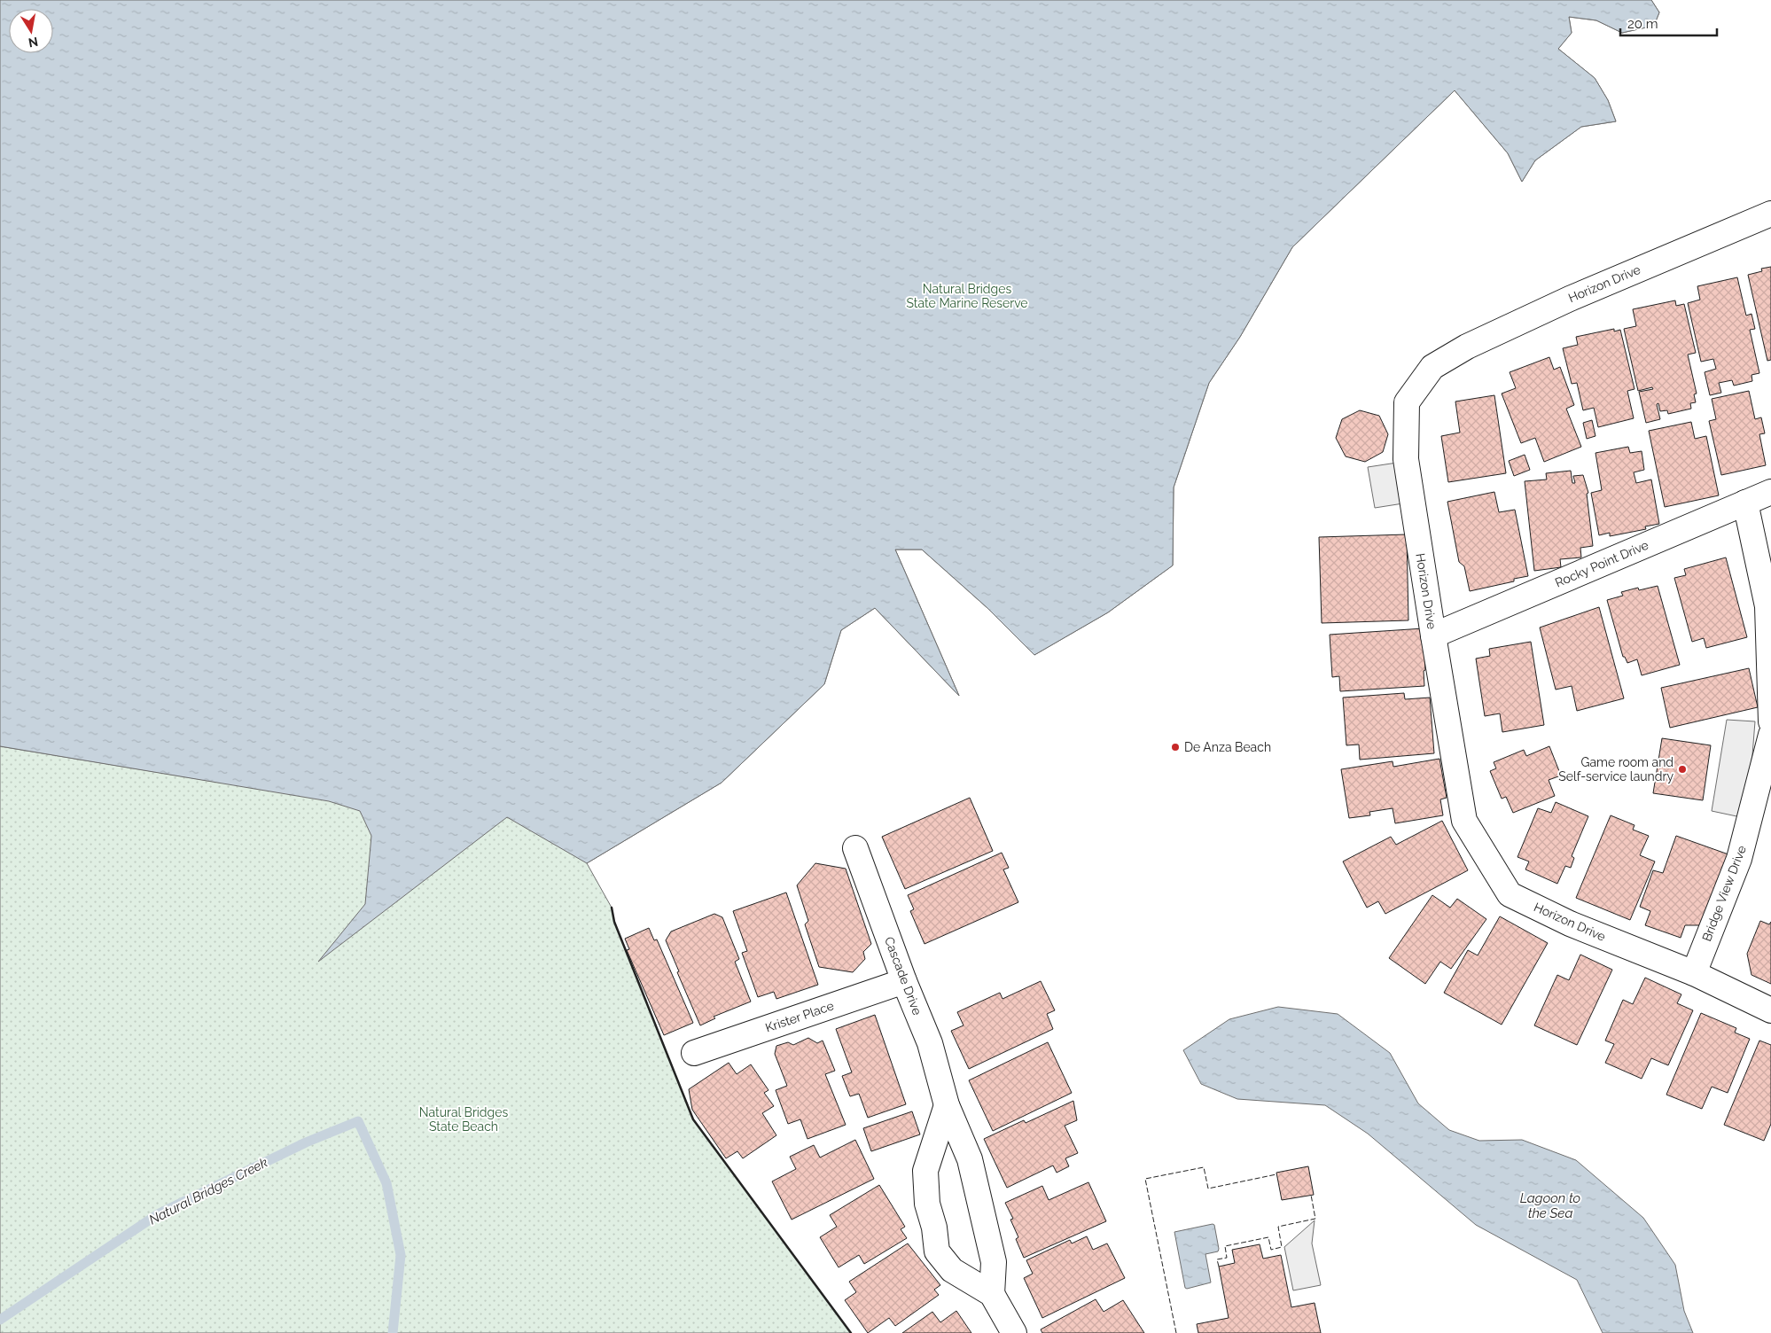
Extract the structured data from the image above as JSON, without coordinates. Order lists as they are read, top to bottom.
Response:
{
  "streets": {
    "street": [
      "Horizon Drive",
      "Rocky Point Drive",
      "Bridge View Drive",
      "Cascade Drive",
      "Krister Place"
    ]
  },
  "crossings": [
    ["Horizon Drive", "Rocky Point Drive"],
    ["Horizon Drive", "Bridge View Drive"],
    ["Cascade Drive", "Krister Place"]
  ],
  "water": ["Natural Bridges Creek", "Lagoon to the Sea"],
  "parks": ["Natural Bridges State Marine Reserve", "Natural Bridges State Beach"],
  "places": ["De Anza Beach", "Game room and Self-service laundry"],
  "scale_bar": "20 m",
  "north": "bottom"
}
